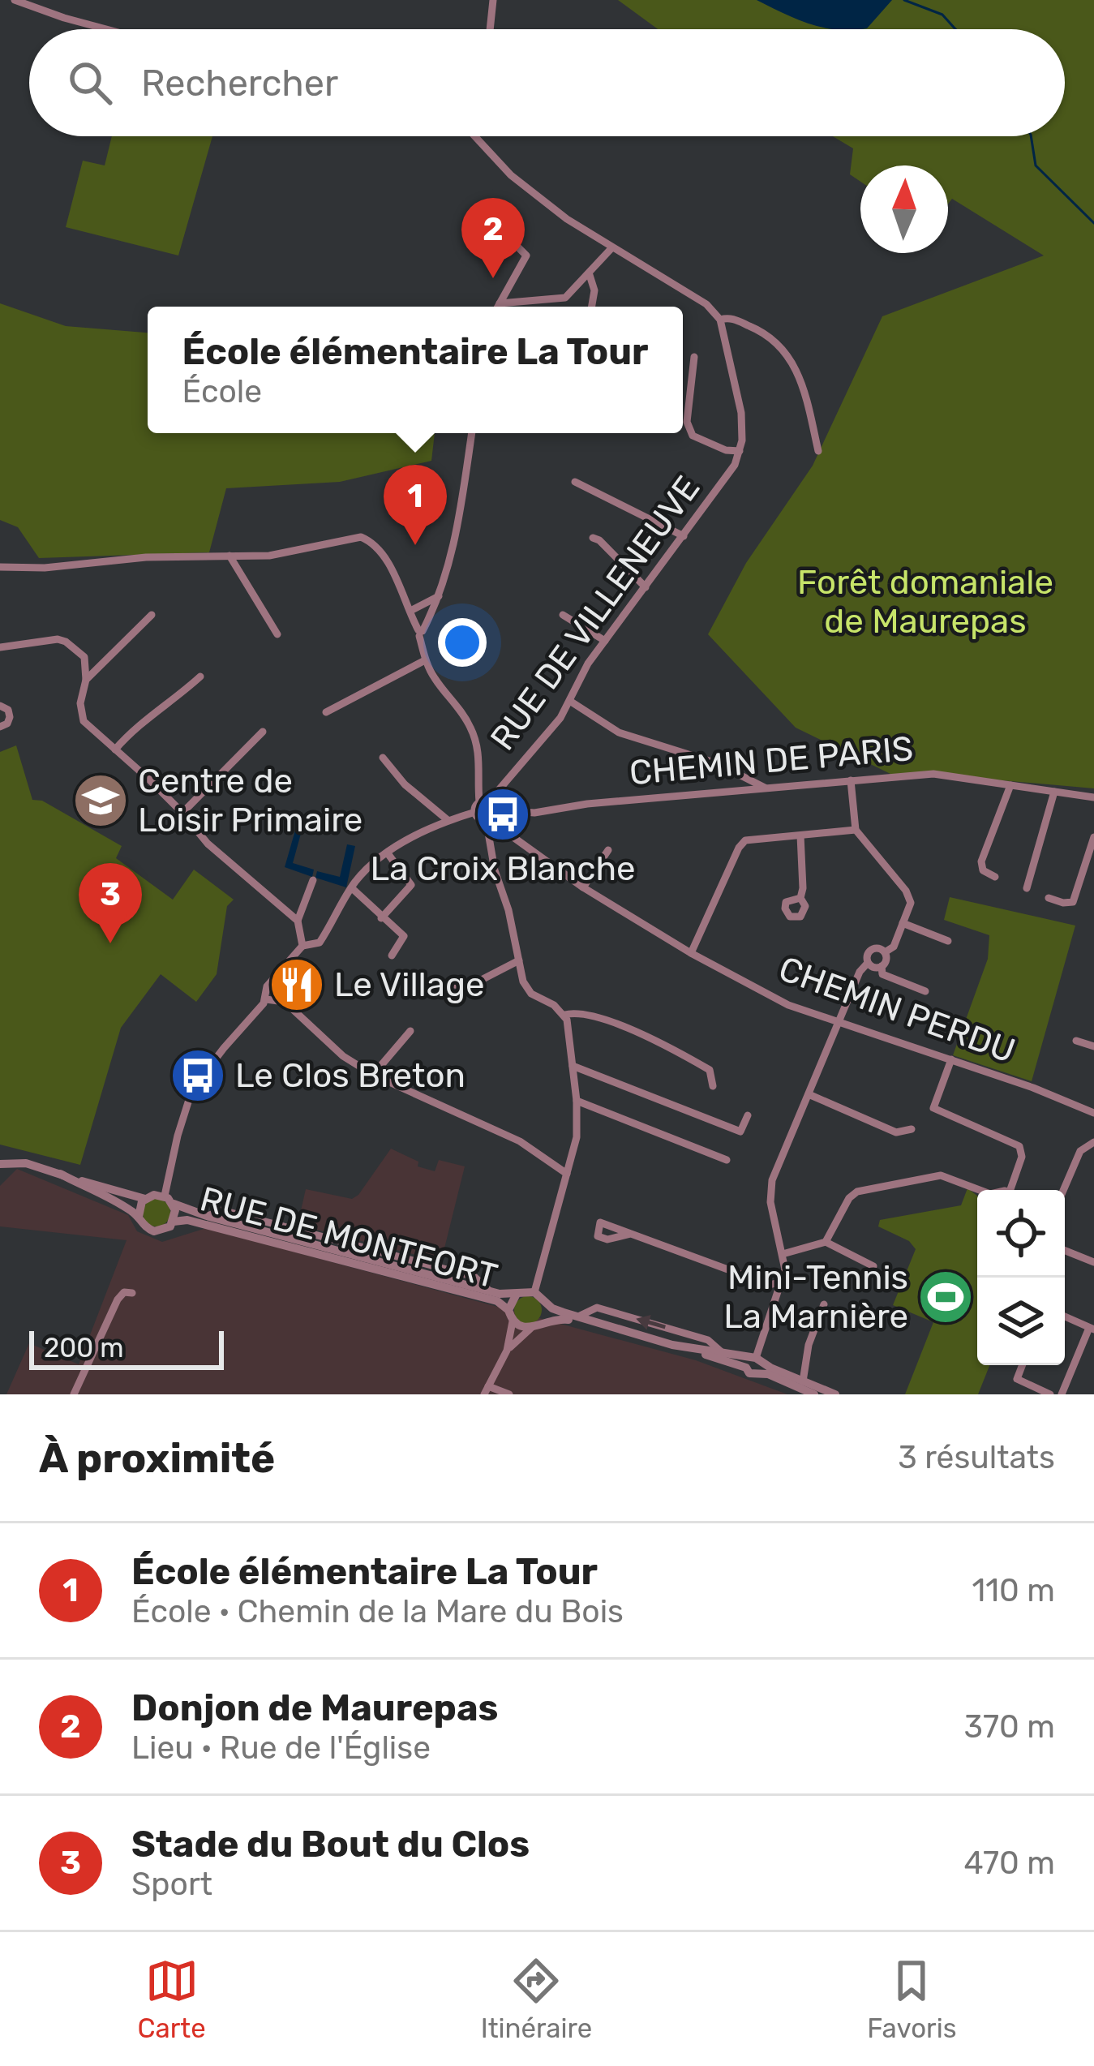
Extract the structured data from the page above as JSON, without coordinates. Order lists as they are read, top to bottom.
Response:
{
  "streets": {
    "street": [
      "RUE DE VILLENEUVE",
      "CHEMIN DE PARIS",
      "CHEMIN PERDU",
      "RUE DE MONTFORT"
    ]
  },
  "crossings": [
    ["RUE DE VILLENEUVE", "CHEMIN DE PARIS"]
  ],
  "parks": ["Forêt domaniale de Maurepas"],
  "places": {
    "school or university": ["Centre de Loisir Primaire"],
    "bus stop": ["La Croix Blanche", "Le Clos Breton"],
    "restaurant": ["Le Village"],
    "sports": ["Mini-Tennis La Marnière"]
  },
  "scale_bar": "200 m",
  "north": "top",
  "page": {
    "search": "Rechercher",
    "pins": ["2", "1", "3"],
    "popup": ["École élémentaire La Tour", "École"],
    "scale": "200 m",
    "heading": ["À proximité", "3 résultats"],
    "list": [
      {
        "mark": "1",
        "name": "École élémentaire La Tour",
        "note": "École · Chemin de la Mare du Bois",
        "value": "110 m"
      },
      {
        "mark": "2",
        "name": "Donjon de Maurepas",
        "note": "Lieu · Rue de l'Église",
        "value": "370 m"
      },
      {
        "mark": "3",
        "name": "Stade du Bout du Clos",
        "note": "Sport",
        "value": "470 m"
      }
    ],
    "nav": ["Carte", "Itinéraire", "Favoris"]
  }
}
